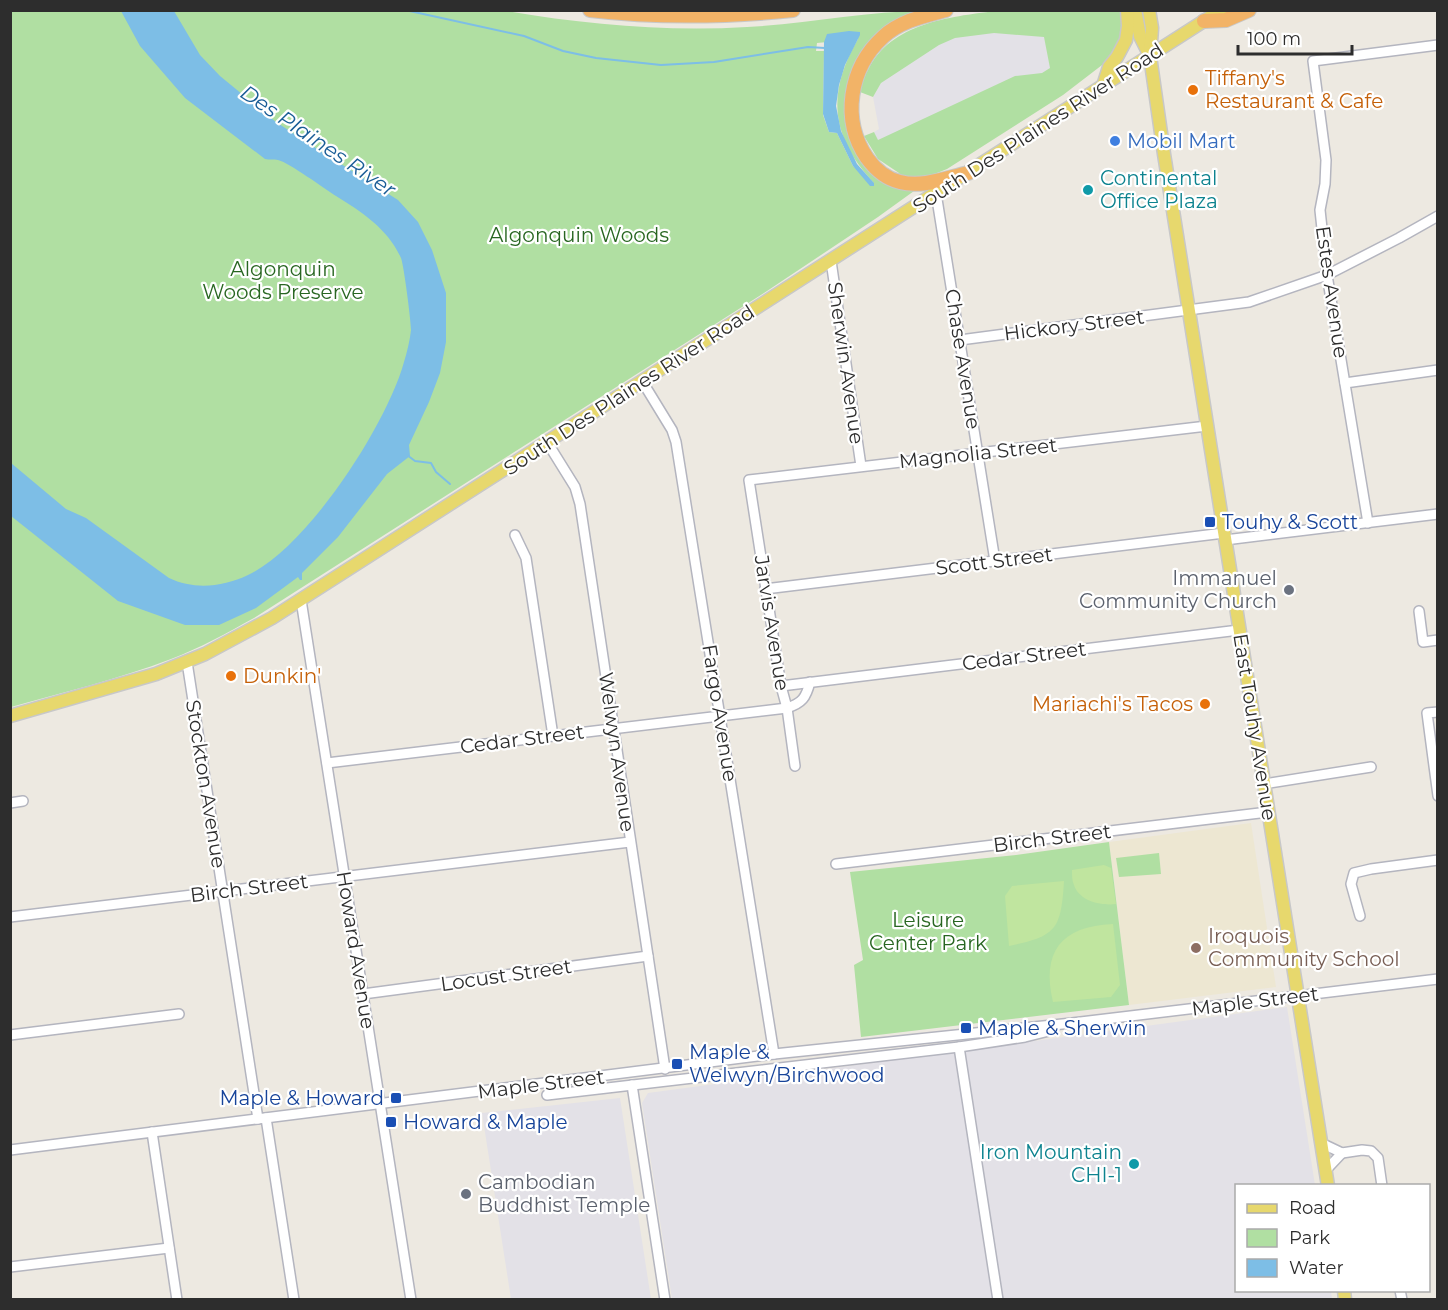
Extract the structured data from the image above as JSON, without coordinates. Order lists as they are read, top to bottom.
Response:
{
  "streets": {
    "main road": ["South Des Plaines River Road", "East Touhy Avenue"],
    "street": [
      "Estes Avenue",
      "Hickory Street",
      "Chase Avenue",
      "Sherwin Avenue",
      "Magnolia Street",
      "Scott Street",
      "Jarvis Avenue",
      "Cedar Street",
      "Fargo Avenue",
      "Welwyn Avenue",
      "Stockton Avenue",
      "Birch Street",
      "Howard Avenue",
      "Locust Street",
      "Maple Street"
    ]
  },
  "crossings": [
    ["South Des Plaines River Road", "Chase Avenue"],
    ["South Des Plaines River Road", "Sherwin Avenue"],
    ["South Des Plaines River Road", "Fargo Avenue"],
    ["South Des Plaines River Road", "East Touhy Avenue"],
    ["South Des Plaines River Road", "Welwyn Avenue"],
    ["South Des Plaines River Road", "Stockton Avenue"],
    ["South Des Plaines River Road", "Howard Avenue"],
    ["Estes Avenue", "Hickory Street"],
    ["Estes Avenue", "Scott Street"],
    ["Hickory Street", "Chase Avenue"],
    ["Hickory Street", "East Touhy Avenue"],
    ["Chase Avenue", "Magnolia Street"],
    ["Chase Avenue", "Scott Street"],
    ["Sherwin Avenue", "Magnolia Street"],
    ["Magnolia Street", "Jarvis Avenue"],
    ["Magnolia Street", "East Touhy Avenue"],
    ["Scott Street", "Jarvis Avenue"],
    ["Scott Street", "East Touhy Avenue"],
    ["Jarvis Avenue", "Cedar Street"],
    ["Cedar Street", "Fargo Avenue"],
    ["Cedar Street", "East Touhy Avenue"],
    ["Cedar Street", "Welwyn Avenue"],
    ["Cedar Street", "Howard Avenue"],
    ["Fargo Avenue", "Maple Street"],
    ["East Touhy Avenue", "Birch Street"],
    ["East Touhy Avenue", "Maple Street"],
    ["Welwyn Avenue", "Birch Street"],
    ["Welwyn Avenue", "Locust Street"],
    ["Welwyn Avenue", "Maple Street"],
    ["Stockton Avenue", "Birch Street"],
    ["Stockton Avenue", "Maple Street"],
    ["Birch Street", "Howard Avenue"],
    ["Howard Avenue", "Locust Street"],
    ["Howard Avenue", "Maple Street"]
  ],
  "water": ["Des Plaines River"],
  "parks": ["Algonquin Woods", "Algonquin Woods Preserve", "Leisure Center Park"],
  "places": {
    "other": [
      "Tiffany's Restaurant & Cafe",
      "Mobil Mart",
      "Continental Office Plaza",
      "Immanuel Community Church",
      "Dunkin'",
      "Mariachi's Tacos",
      "Iroquois Community School",
      "Iron Mountain CHI-1",
      "Cambodian Buddhist Temple"
    ],
    "transit": [
      "Touhy & Scott",
      "Maple & Sherwin",
      "Maple & Welwyn/Birchwood",
      "Maple & Howard",
      "Howard & Maple"
    ]
  },
  "legend": ["Road", "Park", "Water"],
  "scale_bar": "100 m"
}
